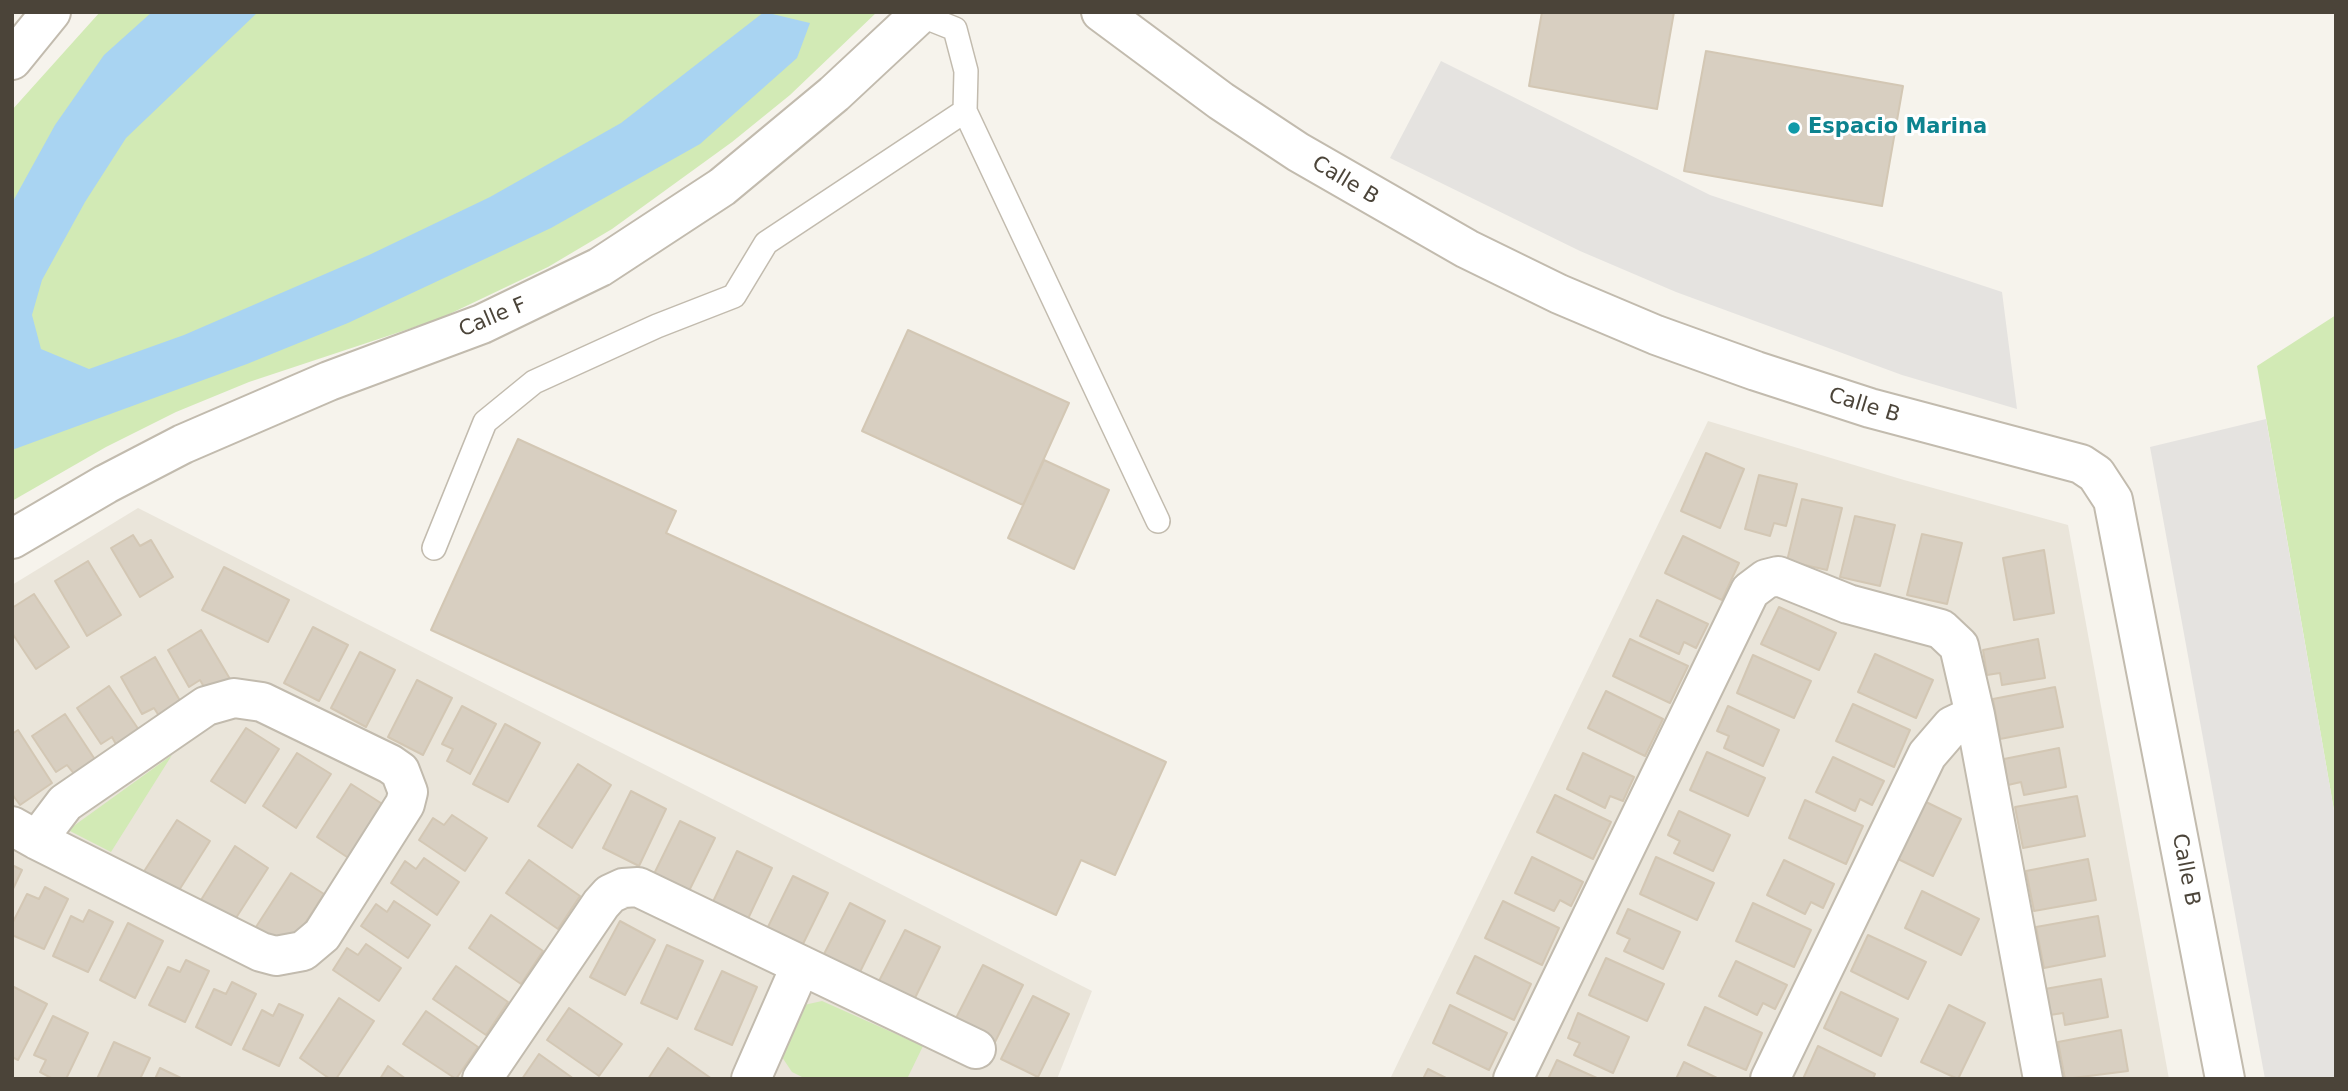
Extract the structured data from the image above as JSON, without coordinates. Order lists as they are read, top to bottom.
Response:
{
  "streets": {
    "street": ["Calle B", "Calle F"]
  },
  "places": ["Espacio Marina"]
}
